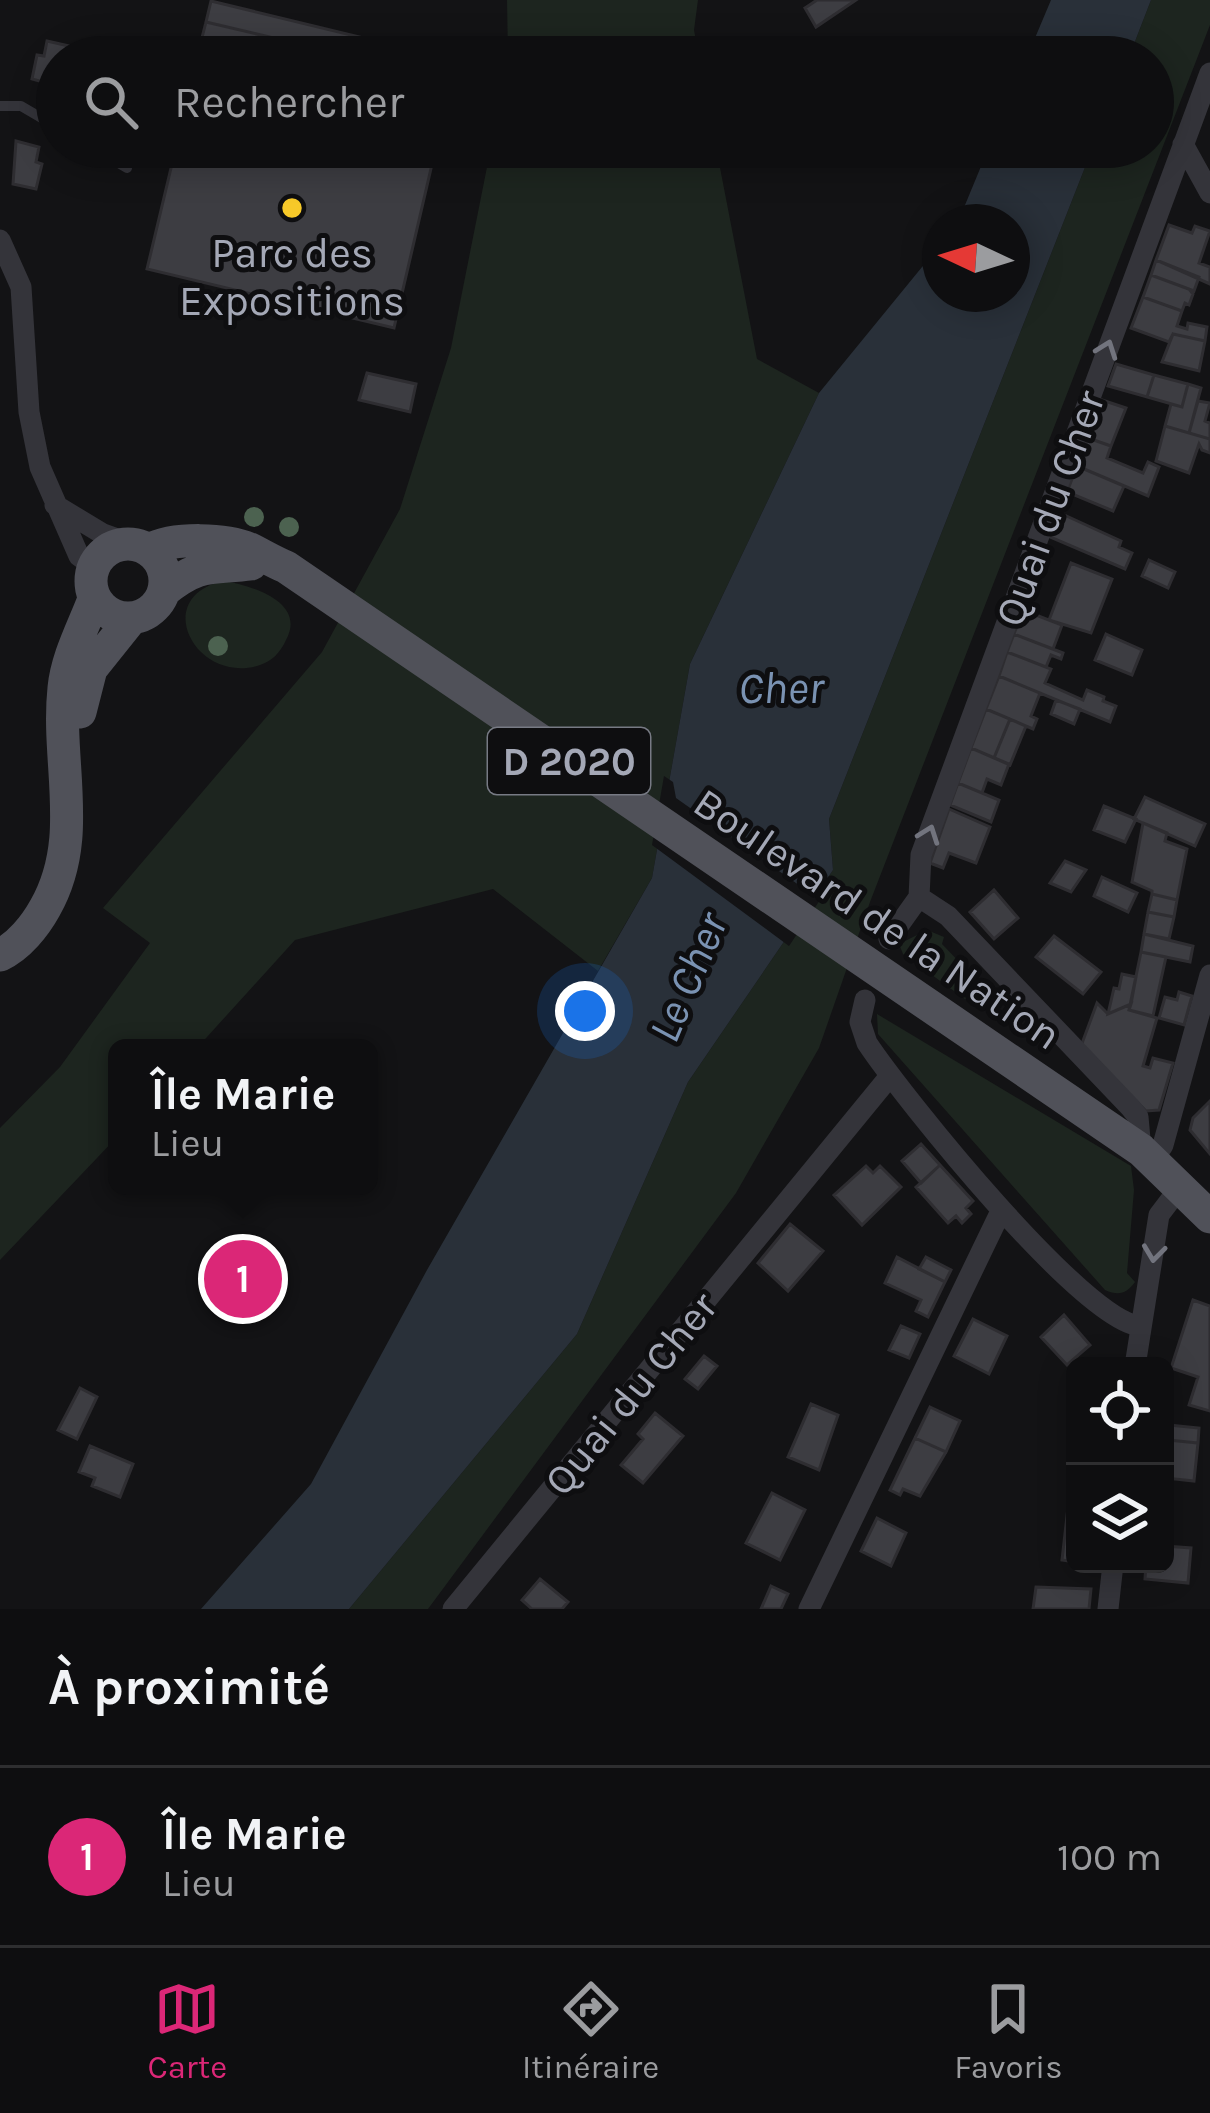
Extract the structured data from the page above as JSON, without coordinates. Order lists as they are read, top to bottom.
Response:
{
  "streets": {
    "main road": ["D 2020", "Boulevard de la Nation"],
    "street": ["Quai du Cher"]
  },
  "crossings": [
    ["Quai du Cher", "Boulevard de la Nation"],
    ["D 2020", "Boulevard de la Nation"]
  ],
  "one_way": ["Quai du Cher"],
  "water": ["Cher", "Le Cher"],
  "places": ["Parc des Expositions"],
  "north": "left",
  "page": {
    "search": "Rechercher",
    "popup": ["Île Marie", "Lieu"],
    "pins": "1",
    "heading": "À proximité",
    "list": [
      {
        "mark": "1",
        "name": "Île Marie",
        "note": "Lieu",
        "value": "100 m"
      }
    ],
    "nav": ["Carte", "Itinéraire", "Favoris"]
  }
}
